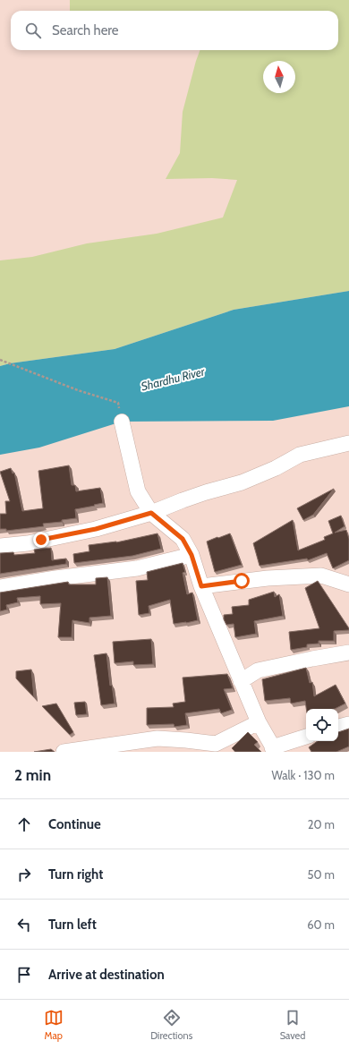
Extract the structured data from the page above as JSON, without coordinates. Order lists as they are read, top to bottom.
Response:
{
  "water": ["Shardhu River"],
  "north": "top",
  "page": {
    "search": "Search here",
    "heading": ["2 min", "Walk · 130 m"],
    "list": [
      ["Continue", "20 m"],
      ["Turn right", "50 m"],
      ["Turn left", "60 m"],
      "Arrive at destination"
    ],
    "nav": ["Map", "Directions", "Saved"]
  }
}
